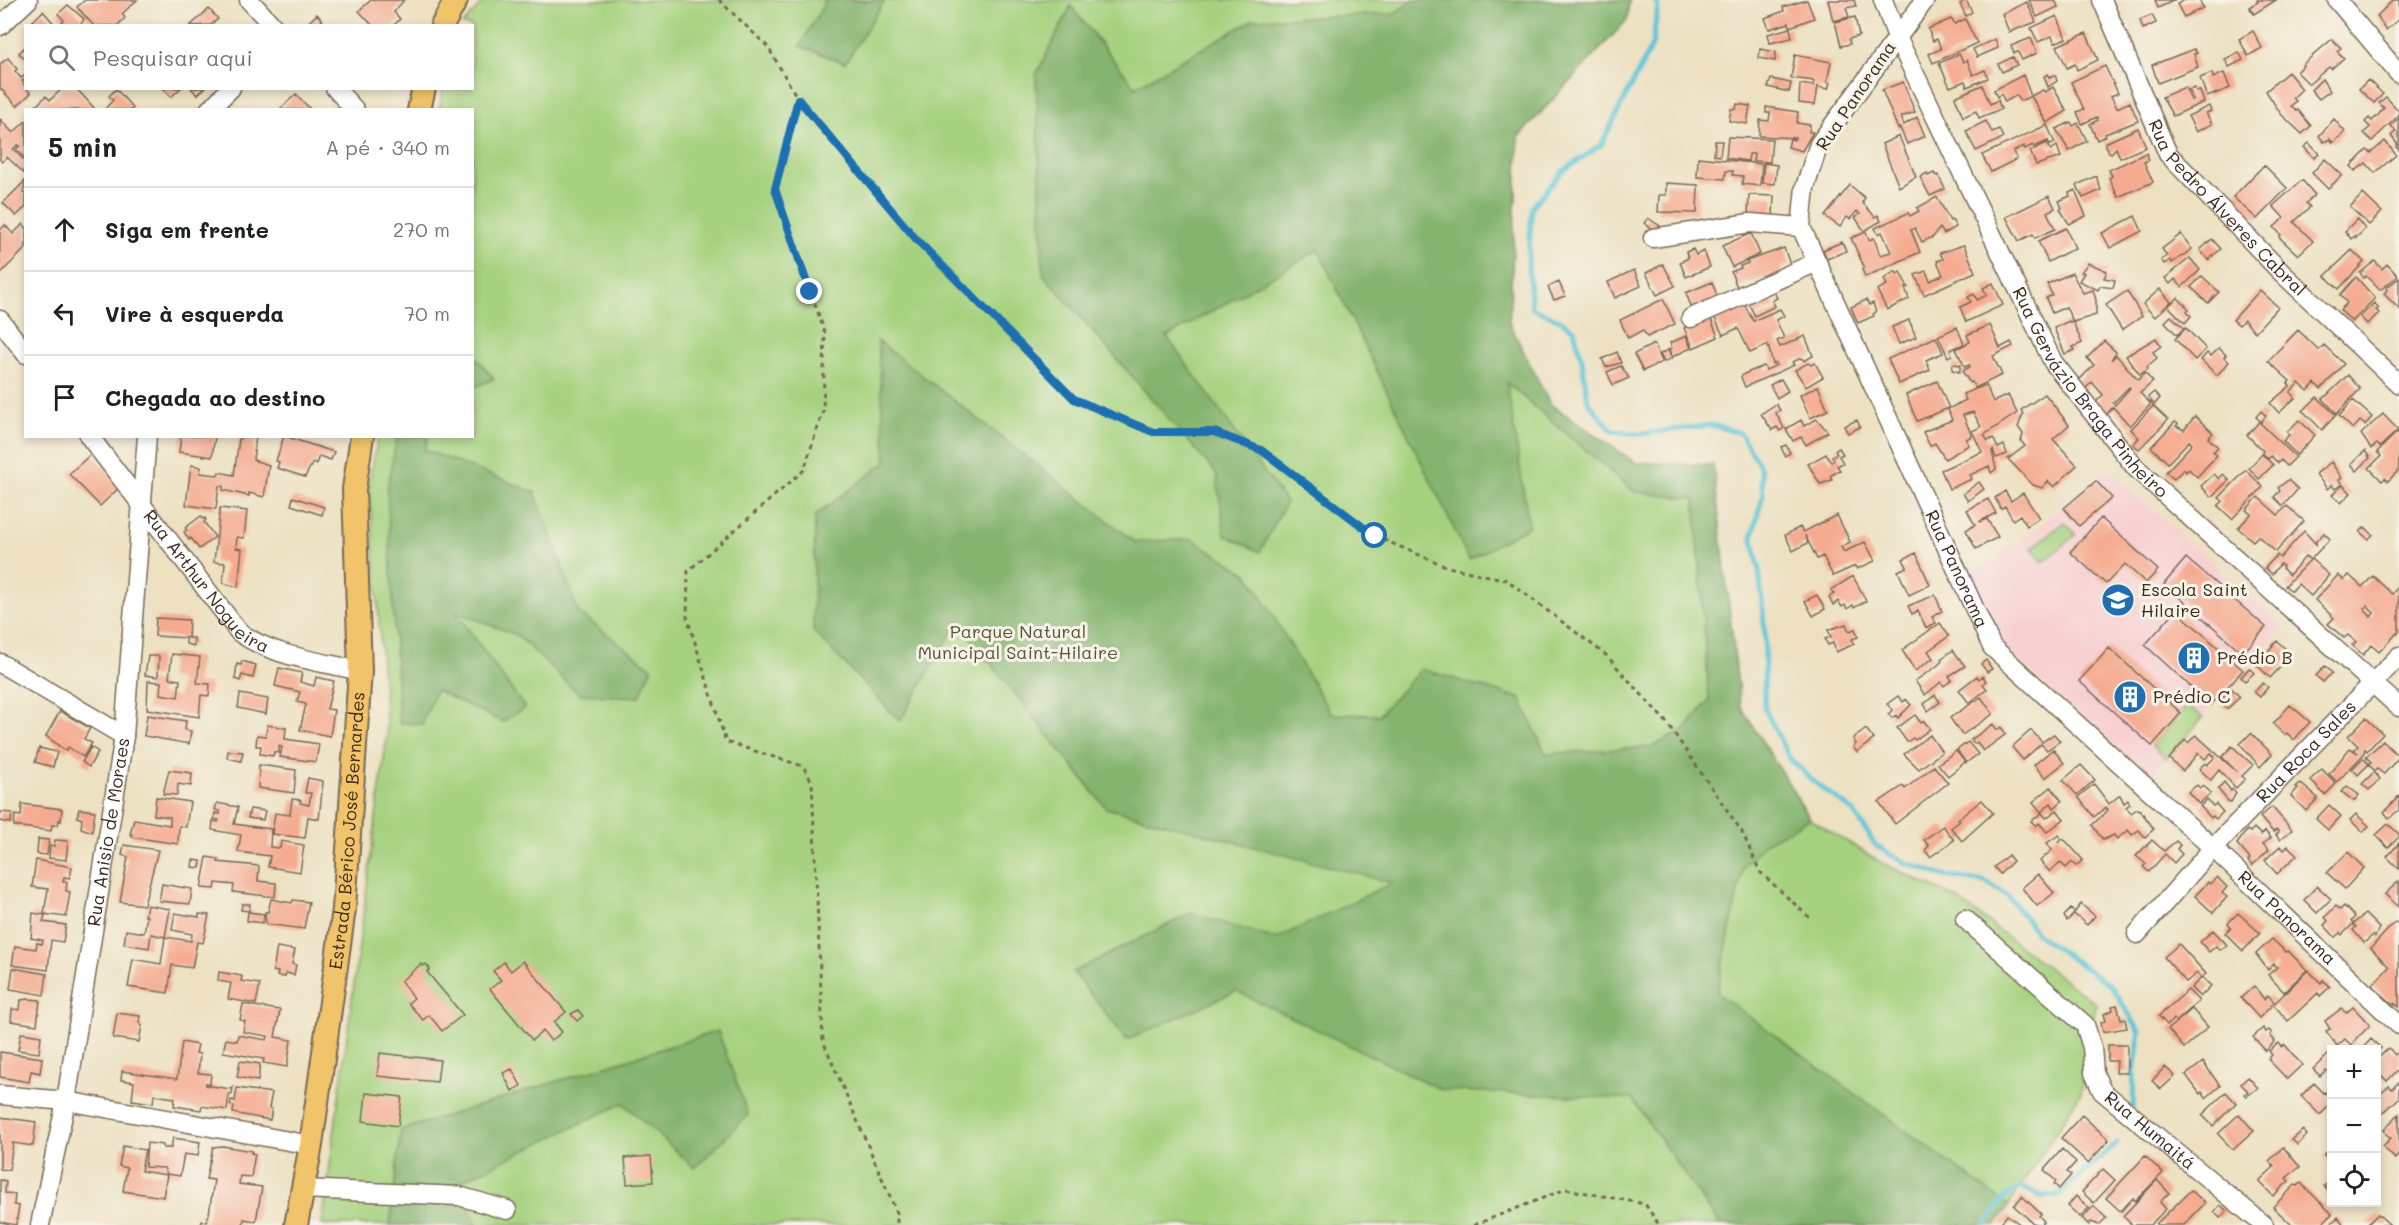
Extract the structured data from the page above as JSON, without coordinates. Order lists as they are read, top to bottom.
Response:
{
  "streets": {
    "main road": ["Estrada Bérico José Bernardes"],
    "street": [
      "Rua Panorama",
      "Rua Pedro Álveres Cabral",
      "Rua Gervázio Braga Pinheiro",
      "Rua Arthur Nogueira",
      "Rua Roca Sales",
      "Rua Anisio de Moraes",
      "Rua Humaitá"
    ]
  },
  "crossings": [
    ["Rua Panorama", "Rua Gervázio Braga Pinheiro"],
    ["Rua Panorama", "Rua Roca Sales"],
    ["Rua Gervázio Braga Pinheiro", "Rua Roca Sales"],
    ["Rua Arthur Nogueira", "Estrada Bérico José Bernardes"],
    ["Rua Arthur Nogueira", "Rua Anisio de Moraes"]
  ],
  "parks": ["Parque Natural Municipal Saint-Hilaire"],
  "places": {
    "school or university": ["Escola Saint Hilaire"],
    "building": ["Prédio B", "Prédio C"]
  },
  "page": {
    "search": "Pesquisar aqui",
    "heading": ["5 min", "A pé · 340 m"],
    "list": [
      ["Siga em frente", "270 m"],
      ["Vire à esquerda", "70 m"],
      "Chegada ao destino"
    ],
    "map_buttons": ["+", "−"]
  }
}
